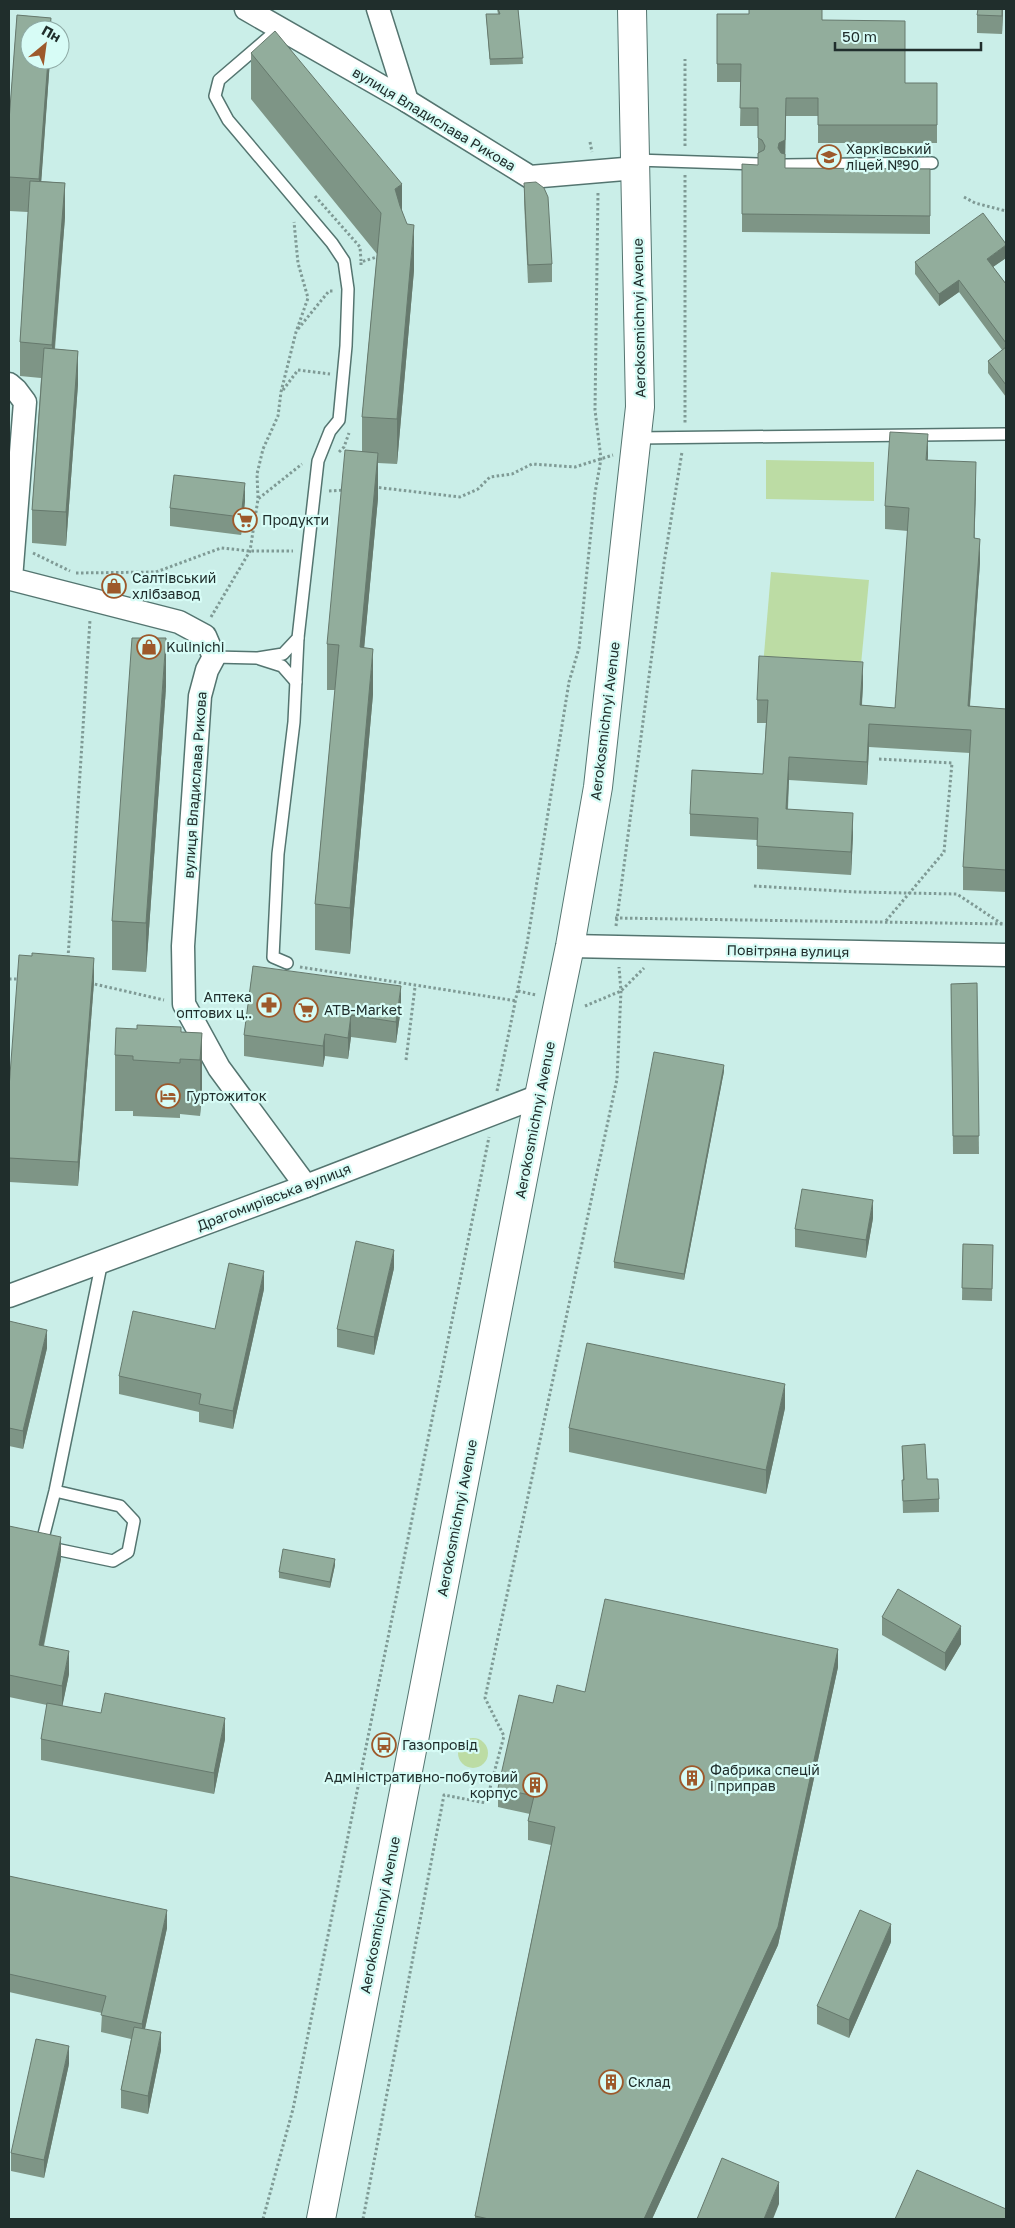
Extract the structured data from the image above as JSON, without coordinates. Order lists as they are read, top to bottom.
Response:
{
  "streets": {
    "highway": ["Aerokosmichnyi Avenue"],
    "street": ["вулиця Владислава Рикова", "Повітряна вулиця", "Драгомирівська вулиця"]
  },
  "crossings": [
    ["вулиця Владислава Рикова", "Aerokosmichnyi Avenue"],
    ["вулиця Владислава Рикова", "Драгомирівська вулиця"],
    ["Aerokosmichnyi Avenue", "Повітряна вулиця"],
    ["Aerokosmichnyi Avenue", "Драгомирівська вулиця"]
  ],
  "places": {
    "school or university": ["Харківський ліцей №90"],
    "supermarket": ["Продукти", "ATB-Market"],
    "shop": ["Салтівський хлібзавод", "Kulinichi"],
    "pharmacy": ["Аптека оптових ц‥"],
    "hotel": ["Гуртожиток"],
    "bus stop": ["Газопровiд"],
    "building": ["Фабрика спецій і приправ", "Адміністративно-побутовий корпус", "Склад"]
  },
  "scale_bar": "50 m",
  "north": "top right"
}
